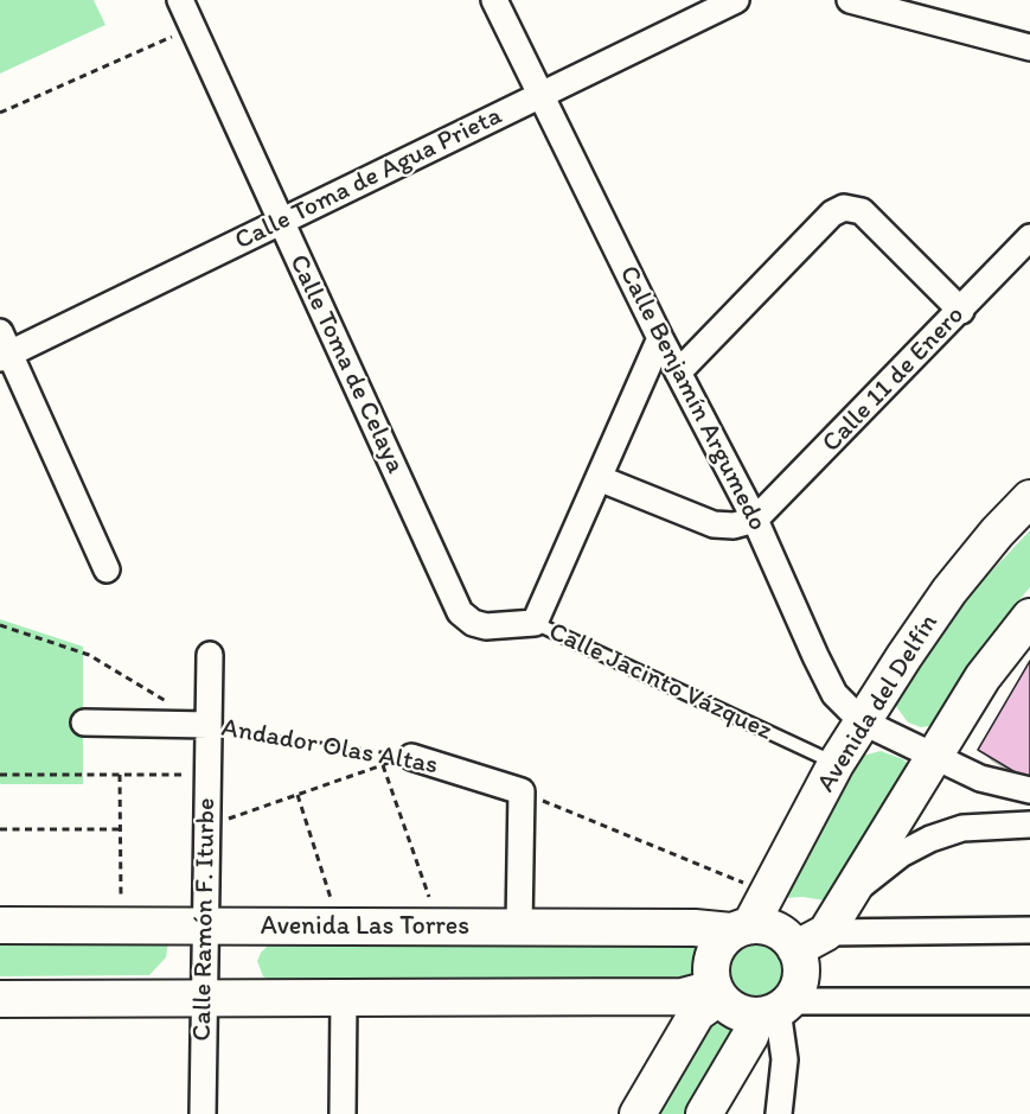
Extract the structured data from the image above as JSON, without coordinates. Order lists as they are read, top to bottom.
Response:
{
  "streets": {
    "street": [
      "Calle Toma de Agua Prieta",
      "Calle Toma de Celaya",
      "Calle 11 de Enero",
      "Calle Benjamín Argumedo",
      "Calle Jacinto Vázquez",
      "Avenida del Delfín",
      "Andador Olas Altas",
      "Calle Ramón F. Iturbe",
      "Avenida Las Torres"
    ]
  },
  "crossings": [
    ["Calle Toma de Agua Prieta", "Calle Toma de Celaya"],
    ["Calle Toma de Agua Prieta", "Calle Benjamín Argumedo"],
    ["Calle Toma de Celaya", "Calle Jacinto Vázquez"],
    ["Calle 11 de Enero", "Calle Benjamín Argumedo"],
    ["Calle Benjamín Argumedo", "Calle Jacinto Vázquez"],
    ["Calle Benjamín Argumedo", "Avenida del Delfín"],
    ["Calle Jacinto Vázquez", "Avenida del Delfín"],
    ["Avenida del Delfín", "Avenida Las Torres"],
    ["Andador Olas Altas", "Calle Ramón F. Iturbe"],
    ["Calle Ramón F. Iturbe", "Avenida Las Torres"]
  ]
}
